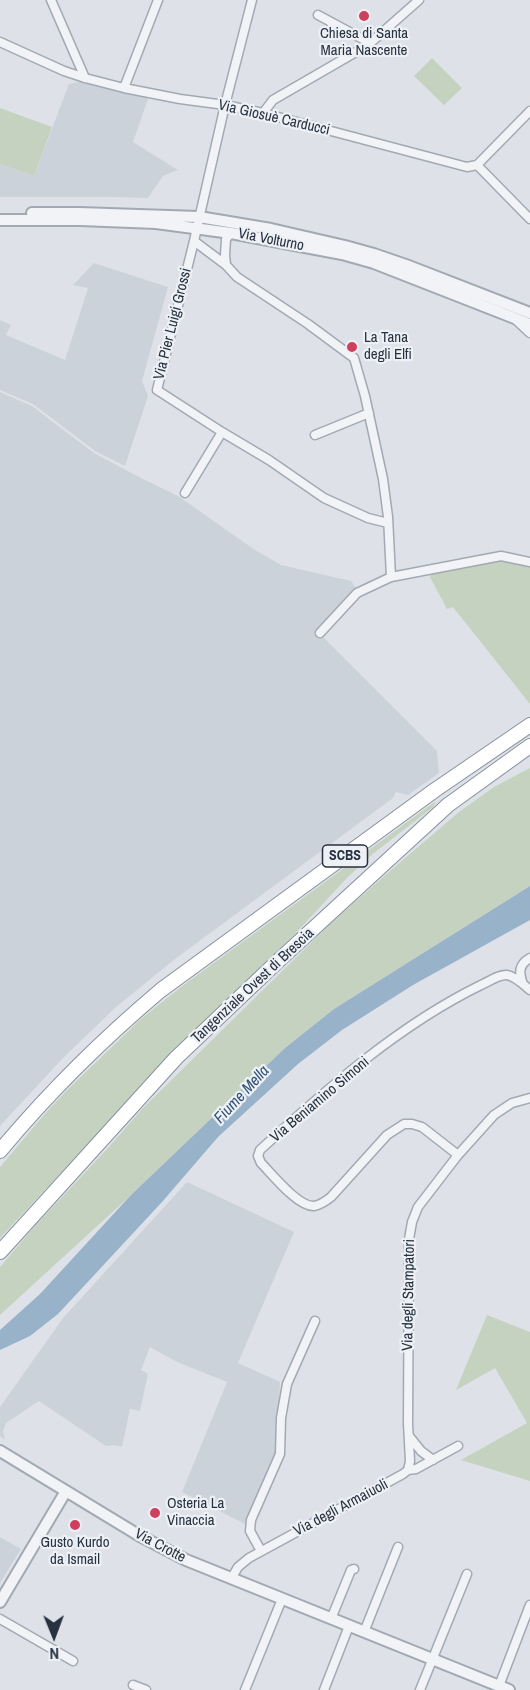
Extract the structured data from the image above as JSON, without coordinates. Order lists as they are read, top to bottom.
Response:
{
  "streets": {
    "highway": ["SCBS", "Tangenziale Ovest di Brescia"],
    "street": [
      "Via Giosuè Carducci",
      "Via Volturno",
      "Via Pier Luigi Grossi",
      "Via Beniamino Simoni",
      "Via degli Stampatori",
      "Via degli Armaiuoli",
      "Via Crotte"
    ]
  },
  "crossings": [
    ["Via Giosuè Carducci", "Via Pier Luigi Grossi"],
    ["Via Volturno", "Via Pier Luigi Grossi"],
    ["Via Beniamino Simoni", "Via degli Stampatori"],
    ["Via degli Stampatori", "Via degli Armaiuoli"],
    ["Via degli Armaiuoli", "Via Crotte"]
  ],
  "water": ["Fiume Mella"],
  "places": [
    "Chiesa di Santa Maria Nascente",
    "La Tana degli Elfi",
    "Osteria La Vinaccia",
    "Gusto Kurdo da Ismail"
  ],
  "north": "bottom"
}
